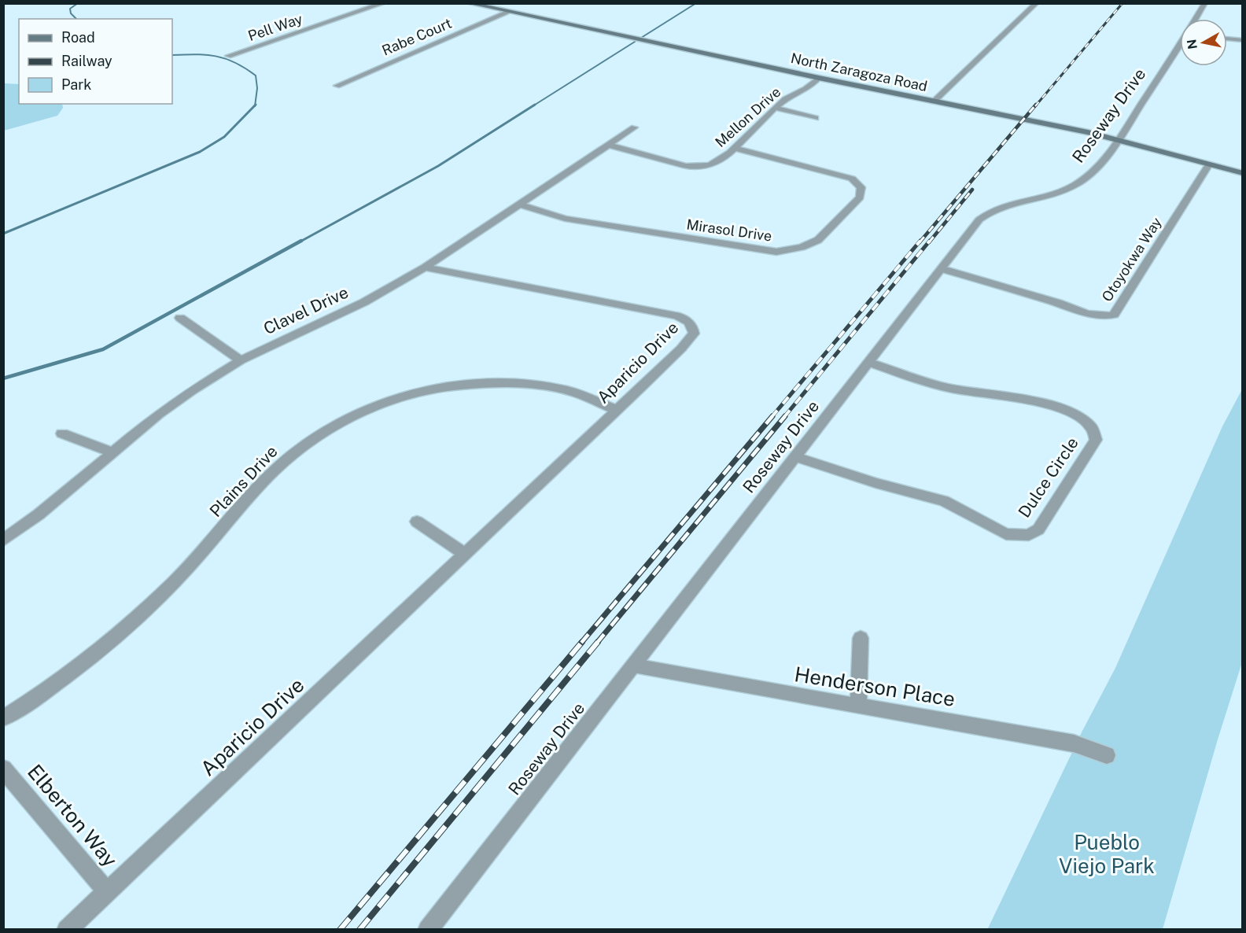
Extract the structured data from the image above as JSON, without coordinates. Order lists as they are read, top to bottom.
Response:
{
  "streets": {
    "main road": ["North Zaragoza Road"],
    "street": [
      "Pell Way",
      "Rabe Court",
      "Roseway Drive",
      "Mellon Drive",
      "Mirasol Drive",
      "Otoyokwa Way",
      "Clavel Drive",
      "Aparicio Drive",
      "Dulce Circle",
      "Plains Drive",
      "Henderson Place",
      "Elberton Way"
    ]
  },
  "crossings": [
    ["Rabe Court", "North Zaragoza Road"],
    ["North Zaragoza Road", "Roseway Drive"],
    ["North Zaragoza Road", "Mellon Drive"],
    ["North Zaragoza Road", "Otoyokwa Way"],
    ["Roseway Drive", "Otoyokwa Way"],
    ["Roseway Drive", "Dulce Circle"],
    ["Roseway Drive", "Henderson Place"],
    ["Mellon Drive", "Mirasol Drive"],
    ["Mellon Drive", "Clavel Drive"],
    ["Mirasol Drive", "Clavel Drive"],
    ["Clavel Drive", "Aparicio Drive"],
    ["Aparicio Drive", "Plains Drive"],
    ["Aparicio Drive", "Elberton Way"]
  ],
  "parks": ["Pueblo Viejo Park"],
  "legend": ["Road", "Railway", "Park"],
  "north": "left"
}
